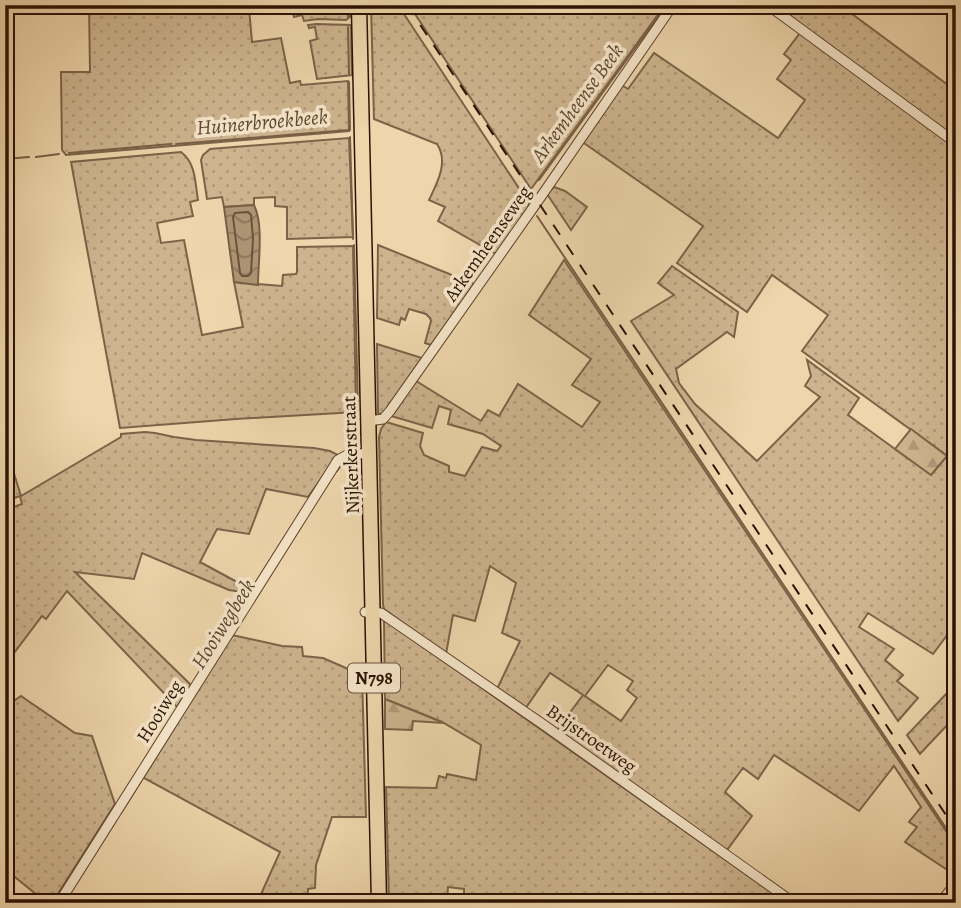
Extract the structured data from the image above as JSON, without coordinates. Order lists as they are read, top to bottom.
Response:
{
  "streets": {
    "main road": ["Nijkerkerstraat", "N798"],
    "street": ["Arkemheenseweg", "Hooiweg", "Brijstroetweg"]
  },
  "crossings": [
    ["Arkemheenseweg", "Nijkerkerstraat"],
    ["Nijkerkerstraat", "Hooiweg"],
    ["Nijkerkerstraat", "Brijstroetweg"]
  ],
  "water": ["Arkemheense Beek", "Huinerbroekbeek", "Hooiwegbeek"]
}
